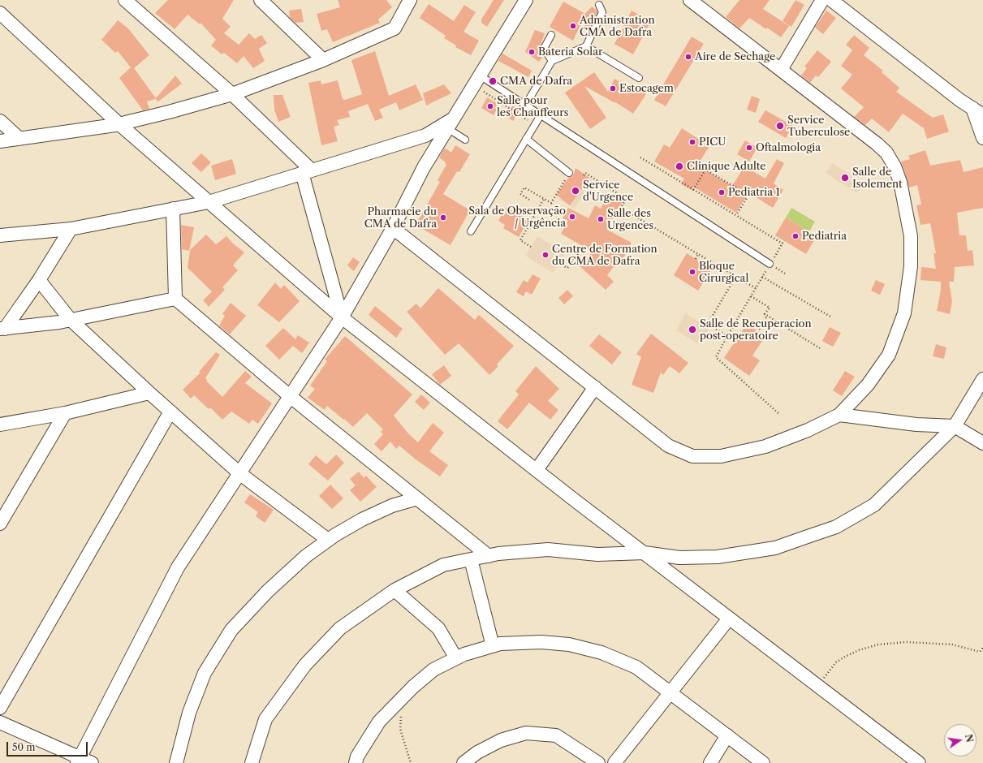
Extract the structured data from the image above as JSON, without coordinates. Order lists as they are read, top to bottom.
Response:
{
  "places": [
    "Administration CMA de Dafra",
    "Bateria Solar",
    "Aire de Sechage",
    "CMA de Dafra",
    "Estocagem",
    "Salle pour les Chauffeurs",
    "Service Tuberculose",
    "PICU",
    "Oftalmologia",
    "Clinique Adulte",
    "Salle de Isolement",
    "Service d'Urgence",
    "Pediatria 1",
    "Sala de Observação / Urgência",
    "Pharmacie du CMA de Dafra",
    "Salle des Urgences",
    "Pediatria",
    "Centre de Formation du CMA de Dafra",
    "Bloque Cirurgical",
    "Salle de Recuperacion post-operatoire"
  ],
  "scale_bar": "50 m",
  "north": "right"
}
